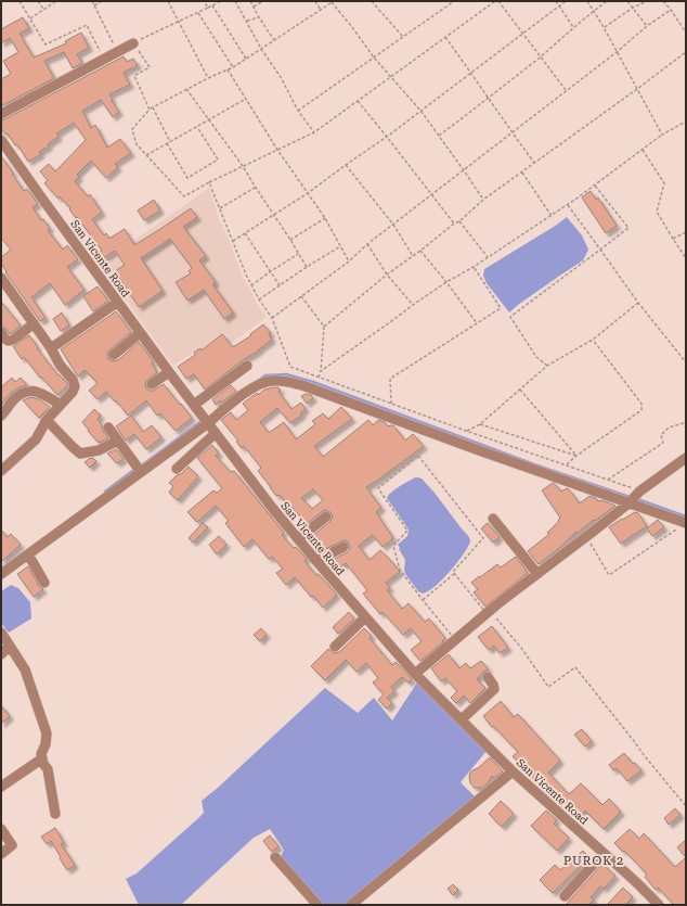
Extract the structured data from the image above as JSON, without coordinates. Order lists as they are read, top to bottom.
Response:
{
  "streets": {
    "street": ["San Vicente Road"]
  },
  "districts": ["PUROK 2"]
}
